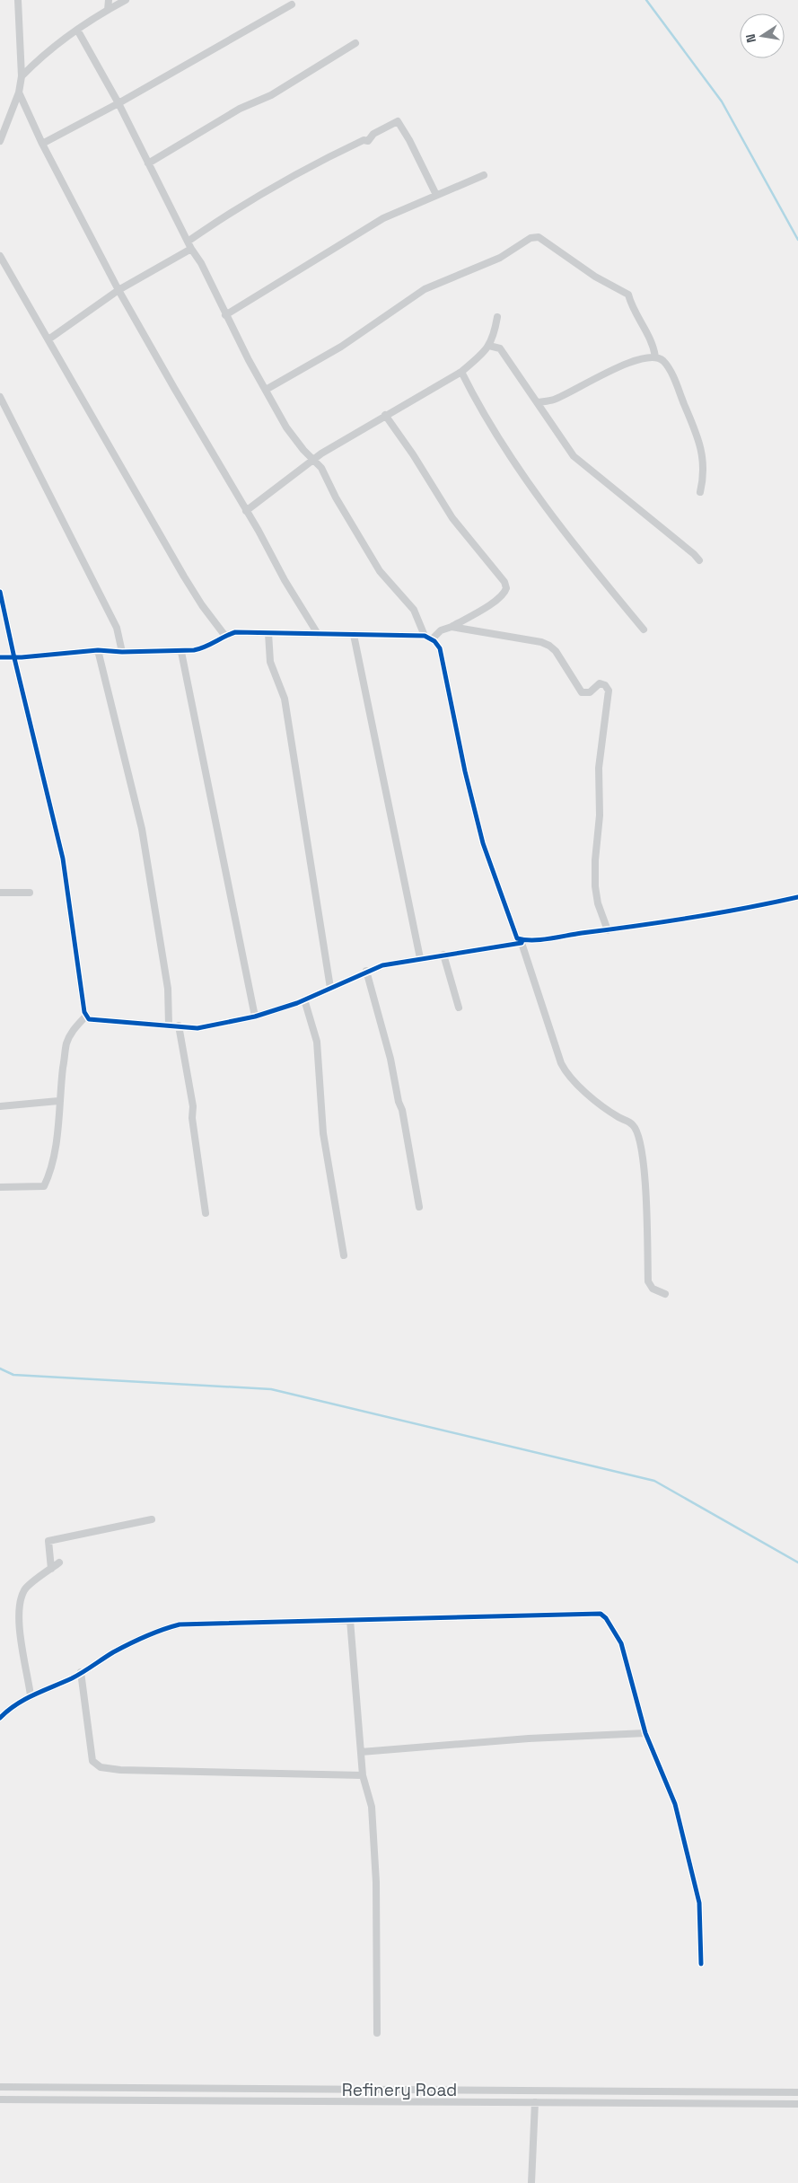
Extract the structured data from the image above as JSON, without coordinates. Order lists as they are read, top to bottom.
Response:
{
  "streets": {
    "street": ["Refinery Road"]
  },
  "north": "left"
}
